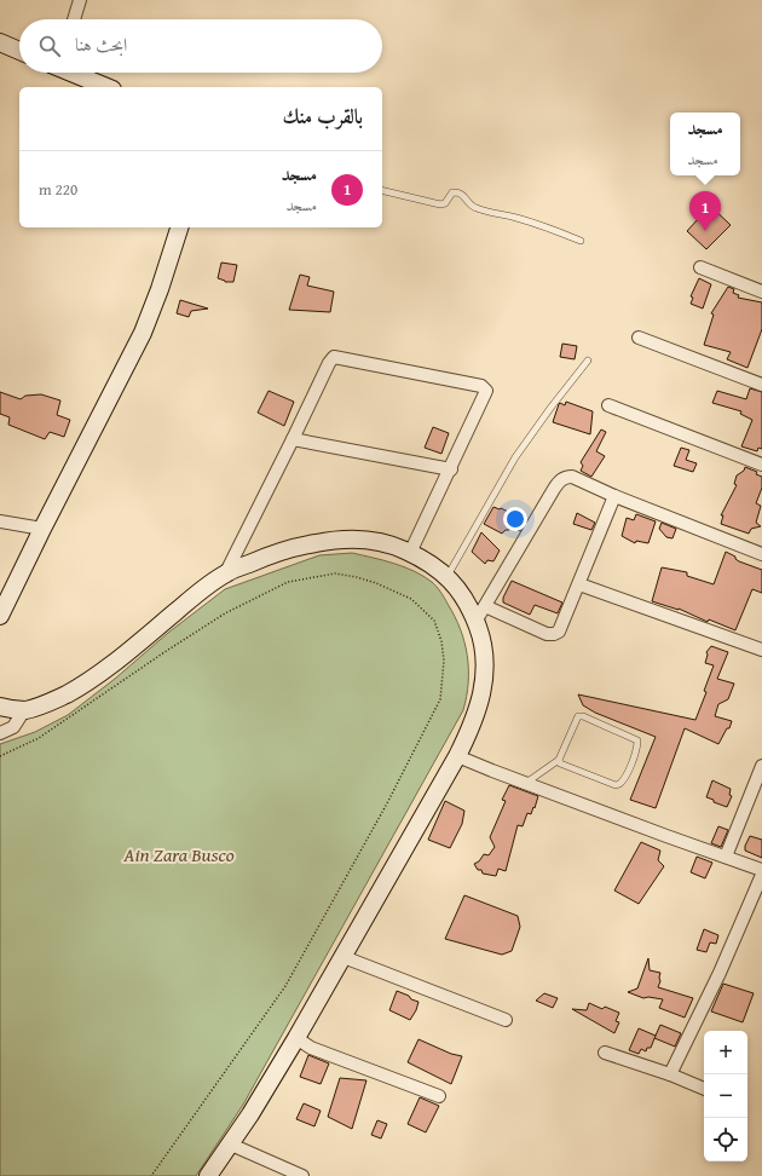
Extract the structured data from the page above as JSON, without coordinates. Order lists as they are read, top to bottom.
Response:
{
  "parks": ["Ain Zara Busco"],
  "page": {
    "search": "ابحث هنا",
    "heading": "بالقرب منك",
    "popup": ["مسجد", "مسجد"],
    "list": [
      {
        "mark": "1",
        "name": "مسجد",
        "note": "مسجد",
        "value": "220 m"
      }
    ],
    "pins": "1",
    "map_buttons": ["+", "−"]
  }
}
